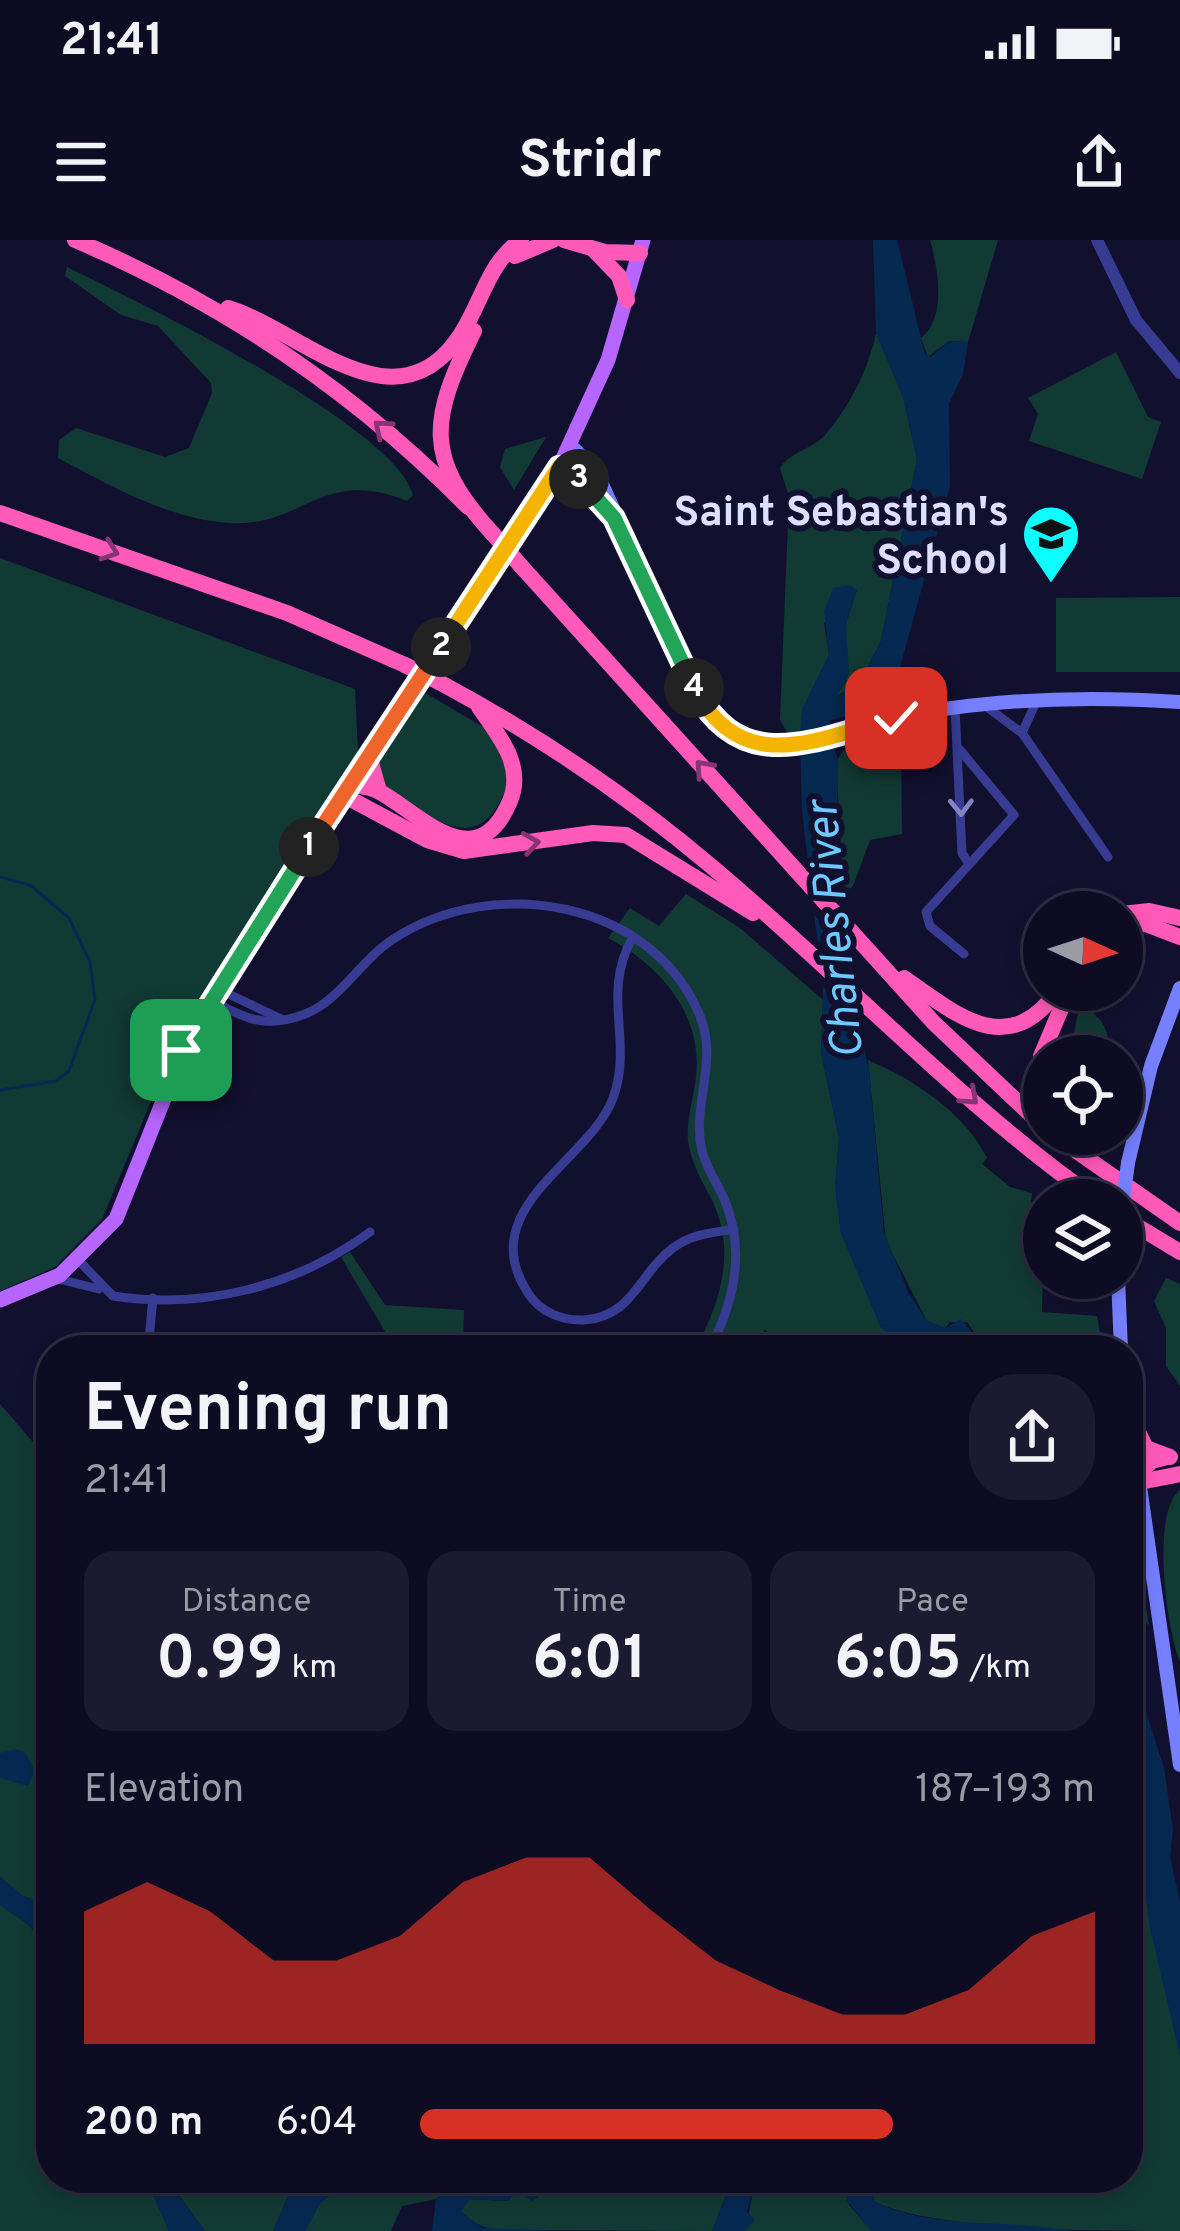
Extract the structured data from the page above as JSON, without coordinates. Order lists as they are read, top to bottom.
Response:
{
  "water": ["Charles River"],
  "places": {
    "school or university": ["Saint Sebastian's School"]
  },
  "north": "right",
  "page": {
    "status": "21:41",
    "header": "Stridr",
    "pins": [
      "3",
      "2",
      "4",
      "1"
    ],
    "heading": ["Evening run", "21:41"],
    "stats": [
      ["Distance", "0.99 km"],
      ["Time", "6:01"],
      ["Pace", "6:05 /km"]
    ],
    "chart": ["Elevation", "187–193 m"],
    "list": [
      {
        "name": "200 m",
        "note": "6:04"
      }
    ]
  }
}
